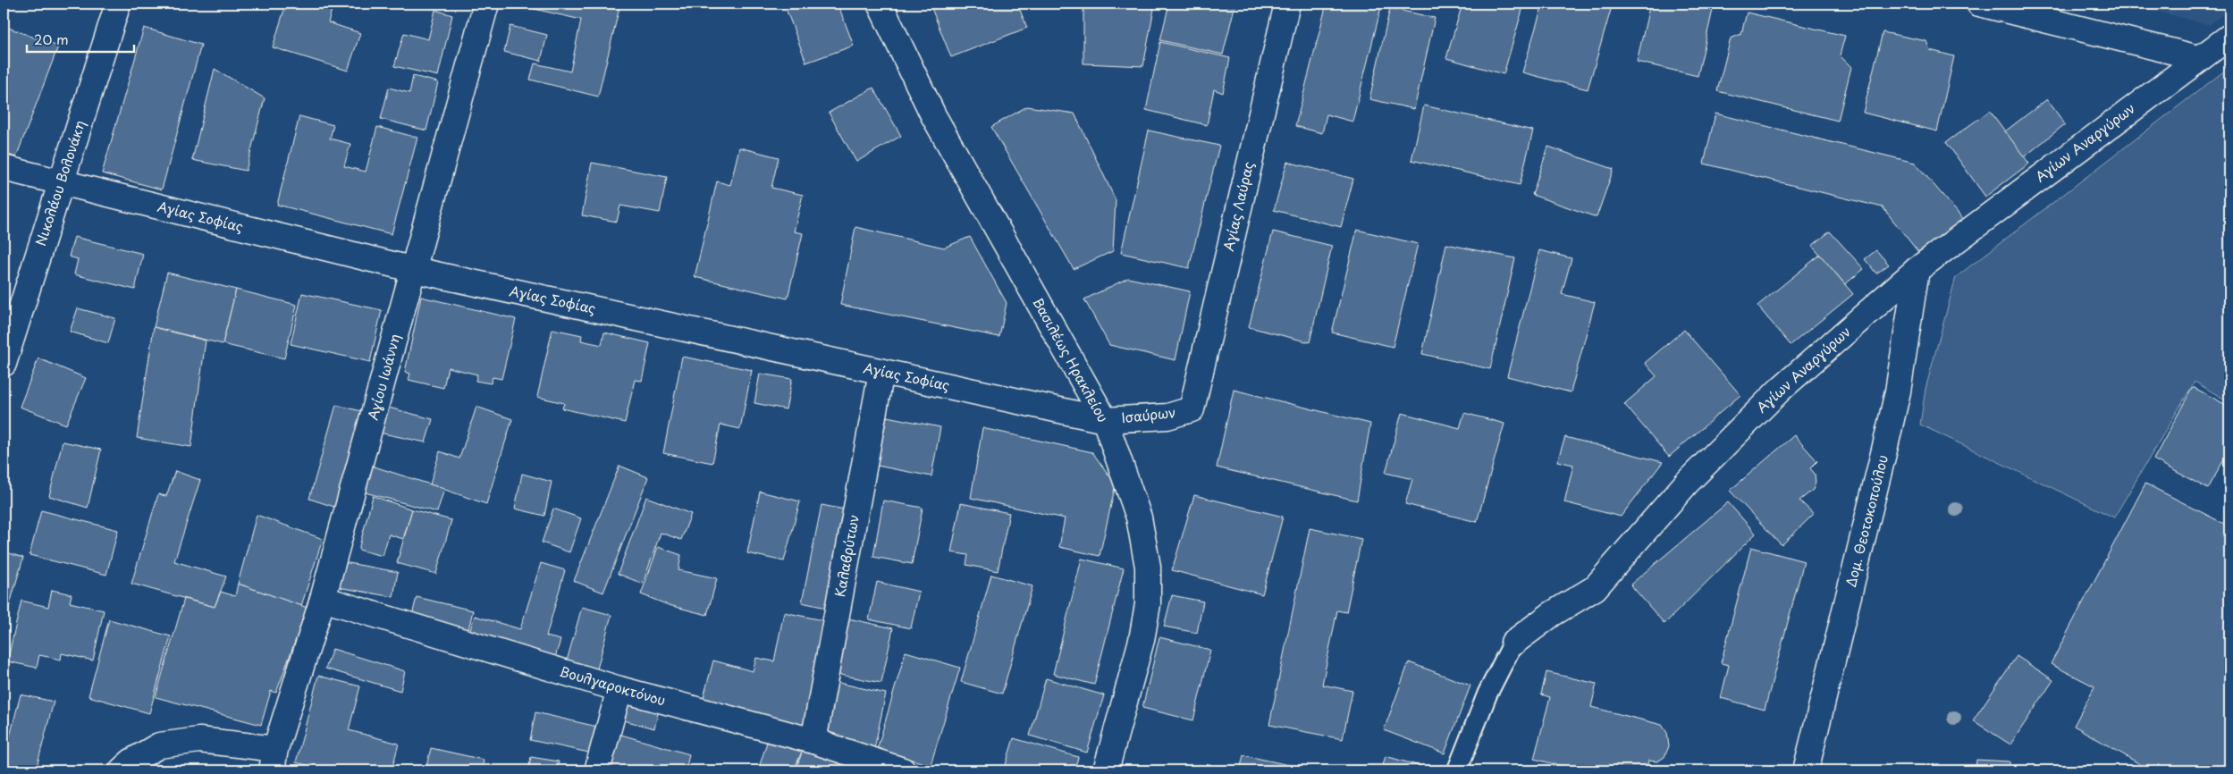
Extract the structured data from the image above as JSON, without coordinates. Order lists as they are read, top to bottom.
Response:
{
  "streets": {
    "street": [
      "Αγίων Αναργύρων",
      "Νικολάου Βολονάκη",
      "Αγίας Λαύρας",
      "Αγίας Σοφίας",
      "Βασιλέως Ηρακλείου",
      "Αγίου Ιωάννη",
      "Ισαύρων",
      "Δομ. Θεοτοκοπούλου",
      "Καλαβρύτων",
      "Βουλγαροκτόνου"
    ]
  },
  "crossings": [
    ["Αγίων Αναργύρων", "Δομ. Θεοτοκοπούλου"],
    ["Νικολάου Βολονάκη", "Αγίας Σοφίας"],
    ["Αγίας Λαύρας", "Ισαύρων"],
    ["Αγίας Σοφίας", "Βασιλέως Ηρακλείου"],
    ["Αγίας Σοφίας", "Αγίου Ιωάννη"],
    ["Αγίας Σοφίας", "Ισαύρων"],
    ["Αγίας Σοφίας", "Καλαβρύτων"],
    ["Βασιλέως Ηρακλείου", "Ισαύρων"],
    ["Αγίου Ιωάννη", "Βουλγαροκτόνου"],
    ["Καλαβρύτων", "Βουλγαροκτόνου"]
  ],
  "scale_bar": "20 m"
}
